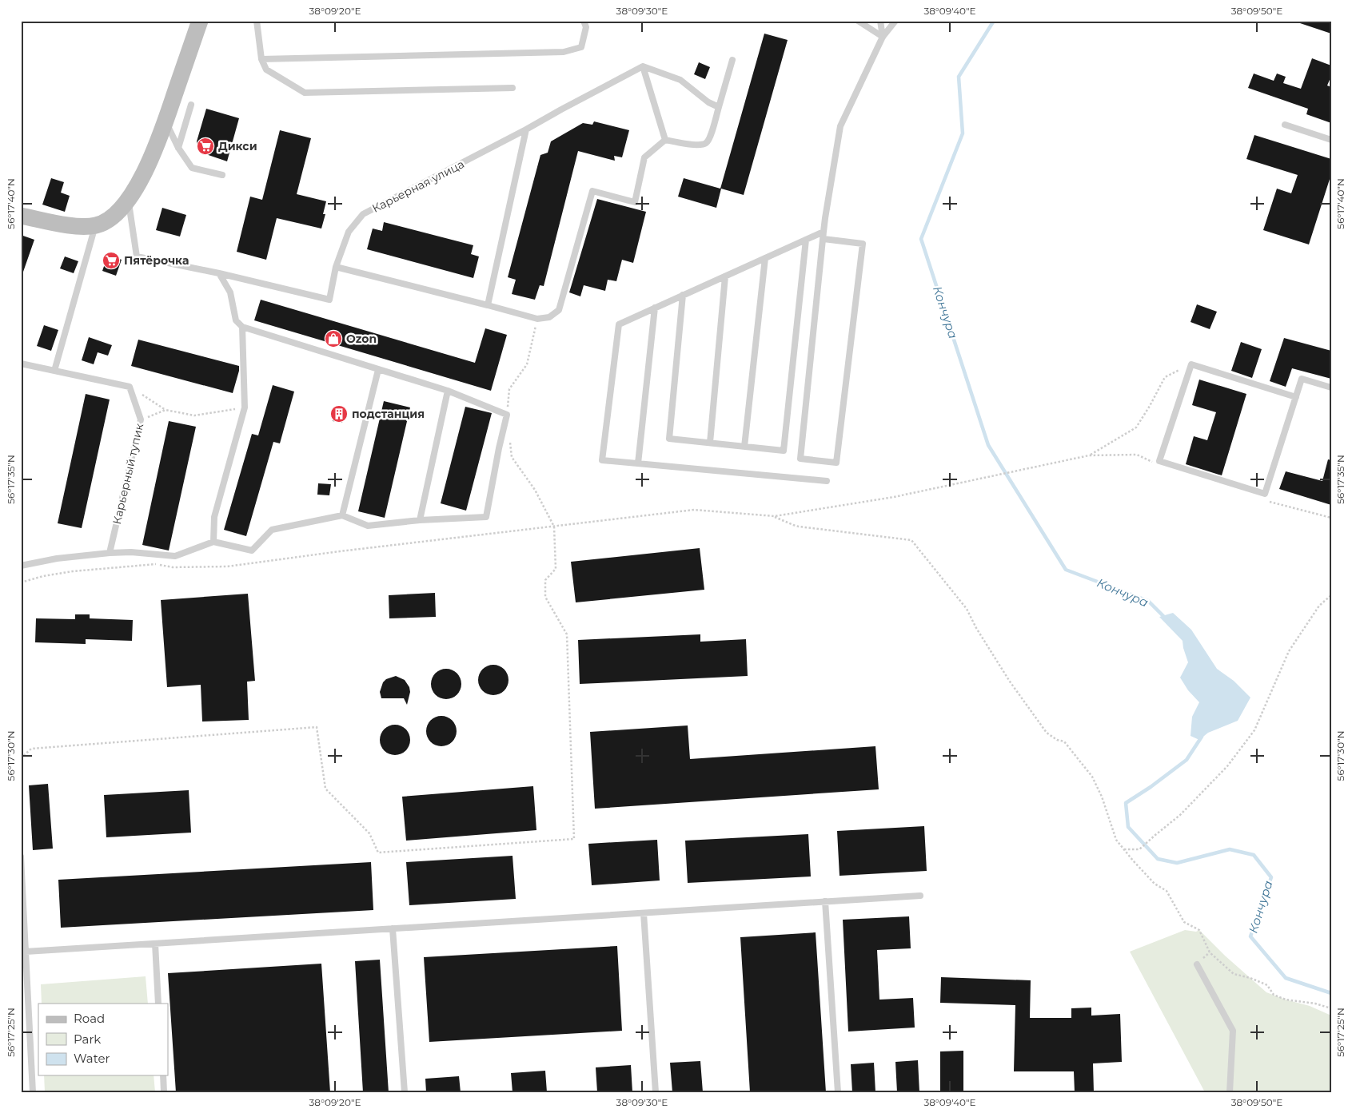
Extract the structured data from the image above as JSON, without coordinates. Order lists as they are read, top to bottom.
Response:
{
  "streets": {
    "lane": ["Карьерная улица", "Карьерный тупик"]
  },
  "water": ["Кончура"],
  "places": {
    "supermarket": ["Дикси", "Пятёрочка"],
    "shop": ["Ozon"],
    "building": ["подстанция"]
  },
  "legend": ["Road", "Park", "Water"],
  "coordinates": [
    "38°09'20\"E",
    "38°09'30\"E",
    "38°09'40\"E",
    "38°09'50\"E",
    "56°17'40\"N",
    "56°17'35\"N",
    "56°17'30\"N",
    "56°17'25\"N"
  ]
}
